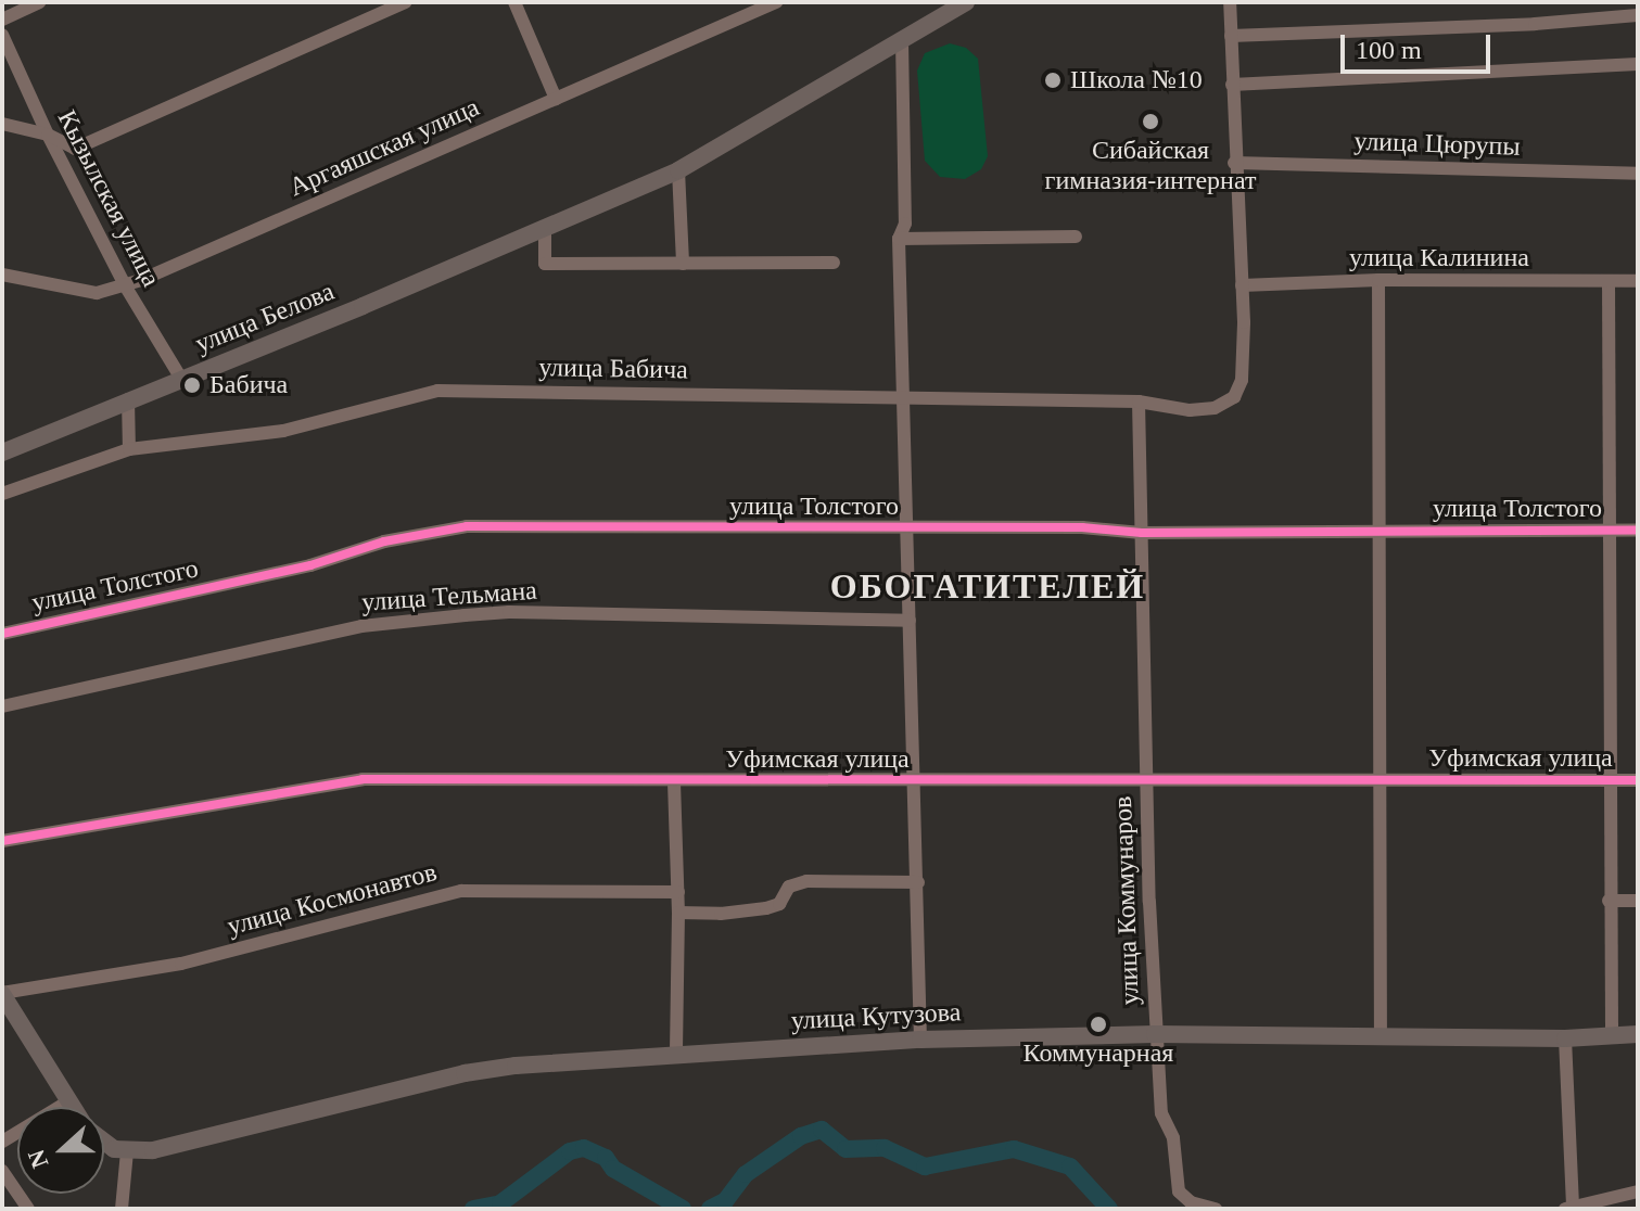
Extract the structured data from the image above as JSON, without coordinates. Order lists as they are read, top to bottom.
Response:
{
  "streets": {
    "main road": ["улица Белова", "улица Кутузова"],
    "street": [
      "улица Цюрупы",
      "Аргаяшская улица",
      "Кызылская улица",
      "улица Калинина",
      "улица Бабича",
      "улица Толстого",
      "улица Тельмана",
      "Уфимская улица",
      "улица Космонавтов",
      "улица Коммунаров"
    ]
  },
  "crossings": [
    ["Аргаяшская улица", "Кызылская улица"],
    ["Кызылская улица", "улица Белова"],
    ["улица Калинина", "улица Бабича"],
    ["улица Бабича", "улица Коммунаров"],
    ["улица Толстого", "улица Коммунаров"],
    ["Уфимская улица", "улица Коммунаров"],
    ["улица Коммунаров", "улица Кутузова"]
  ],
  "districts": ["ОБОГАТИТЕЛЕЙ"],
  "places": [
    "Школа №10",
    "Сибайская гимназия-интернат",
    "Бабича",
    "Коммунарная"
  ],
  "scale_bar": "100 m",
  "north": "left"
}
